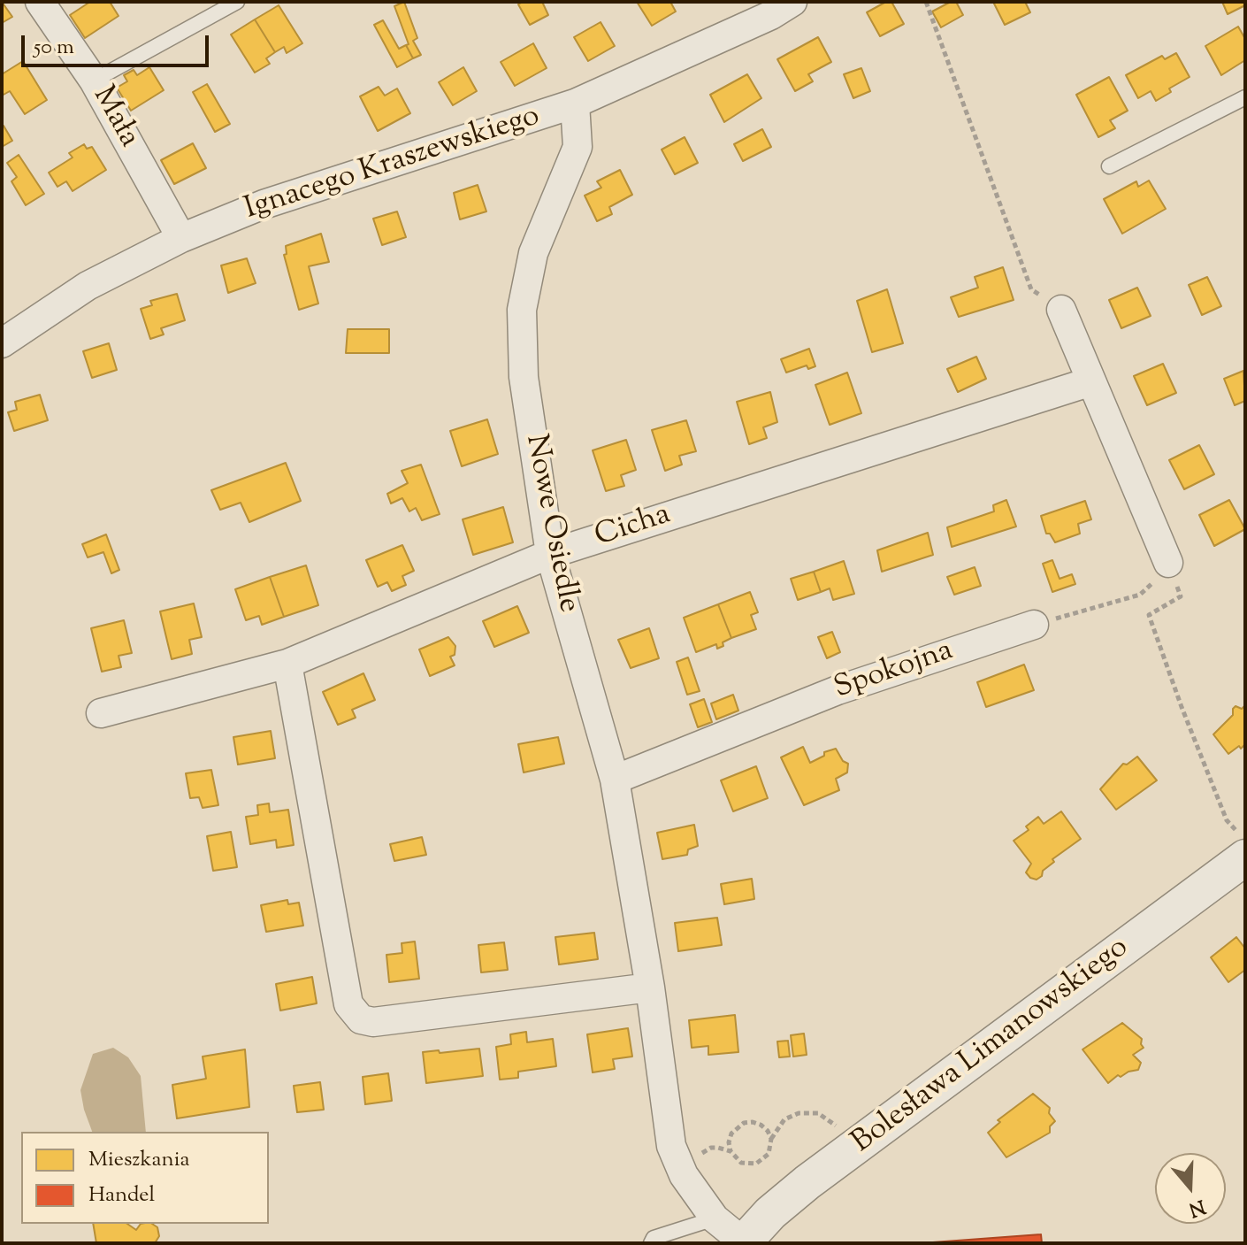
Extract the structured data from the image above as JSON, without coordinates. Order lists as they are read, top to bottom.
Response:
{
  "streets": {
    "street": [
      "Mała",
      "Ignacego Kraszewskiego",
      "Nowe Osiedle",
      "Cicha",
      "Spokojna",
      "Bolesława Limanowskiego"
    ]
  },
  "crossings": [
    ["Mała", "Ignacego Kraszewskiego"],
    ["Ignacego Kraszewskiego", "Nowe Osiedle"],
    ["Nowe Osiedle", "Cicha"],
    ["Nowe Osiedle", "Spokojna"],
    ["Nowe Osiedle", "Bolesława Limanowskiego"]
  ],
  "legend": ["Mieszkania", "Handel"],
  "scale_bar": "50 m",
  "north": "bottom"
}
